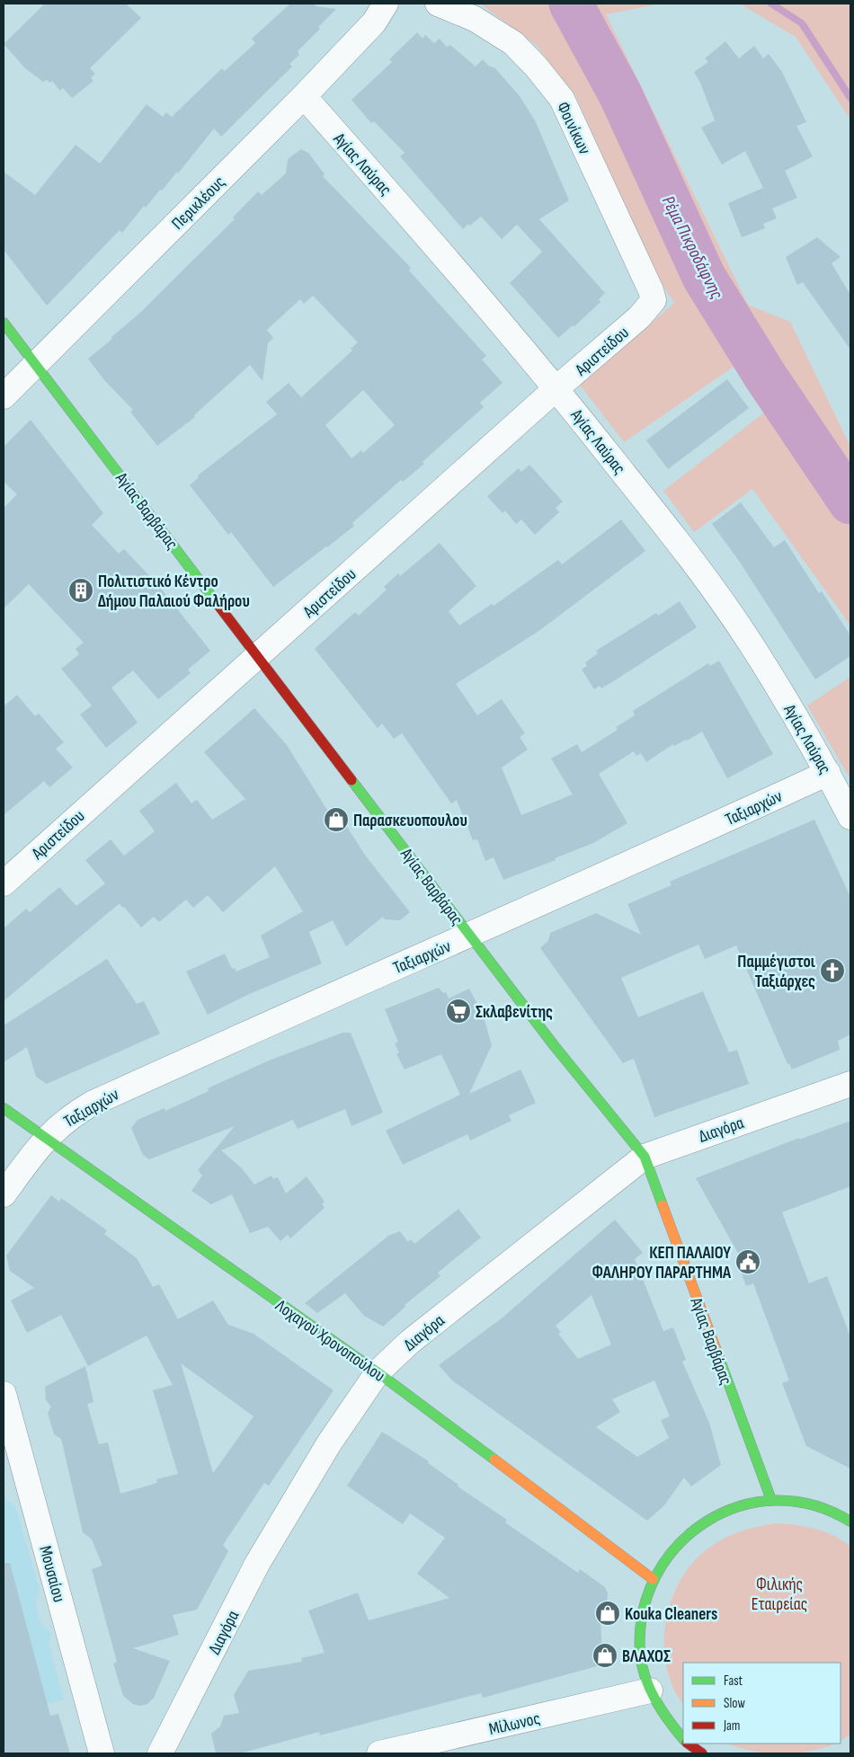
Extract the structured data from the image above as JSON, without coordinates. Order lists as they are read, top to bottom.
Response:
{
  "streets": {
    "street": [
      "Φοινίκων",
      "Αγίας Λαύρας",
      "Περικλέους",
      "Αριστείδου",
      "Αγίας Βαρβάρας",
      "Ταξιαρχών",
      "Διαγόρα",
      "Λοχαγού Χρονοπούλου",
      "Μουσαίου",
      "Μίλωνος"
    ]
  },
  "crossings": [
    ["Φοινίκων", "Αριστείδου"],
    ["Αγίας Λαύρας", "Περικλέους"],
    ["Αγίας Λαύρας", "Αριστείδου"],
    ["Αγίας Λαύρας", "Ταξιαρχών"],
    ["Περικλέους", "Αγίας Βαρβάρας"],
    ["Αριστείδου", "Αγίας Βαρβάρας"],
    ["Αγίας Βαρβάρας", "Ταξιαρχών"],
    ["Αγίας Βαρβάρας", "Διαγόρα"],
    ["Ταξιαρχών", "Λοχαγού Χρονοπούλου"],
    ["Διαγόρα", "Λοχαγού Χρονοπούλου"]
  ],
  "water": ["Ρέμα Πικροδάφνης"],
  "parks": ["Φιλικής Εταιρείας"],
  "places": {
    "building": ["Πολιτιστικό Κέντρο Δήμου Παλαιού Φαλήρου"],
    "shop": ["Παρασκευοπουλου", "Kouka Cleaners", "ΒΛΑΧΟΣ"],
    "church": ["Παμμέγιστοι Ταξιάρχες"],
    "supermarket": ["Σκλαβενίτης"],
    "public building": ["ΚΕΠ ΠΑΛΑΙΟΥ ΦΑΛΗΡΟΥ ΠΑΡΑΡΤΗΜΑ"]
  },
  "legend": ["Fast", "Slow", "Jam"]
}
